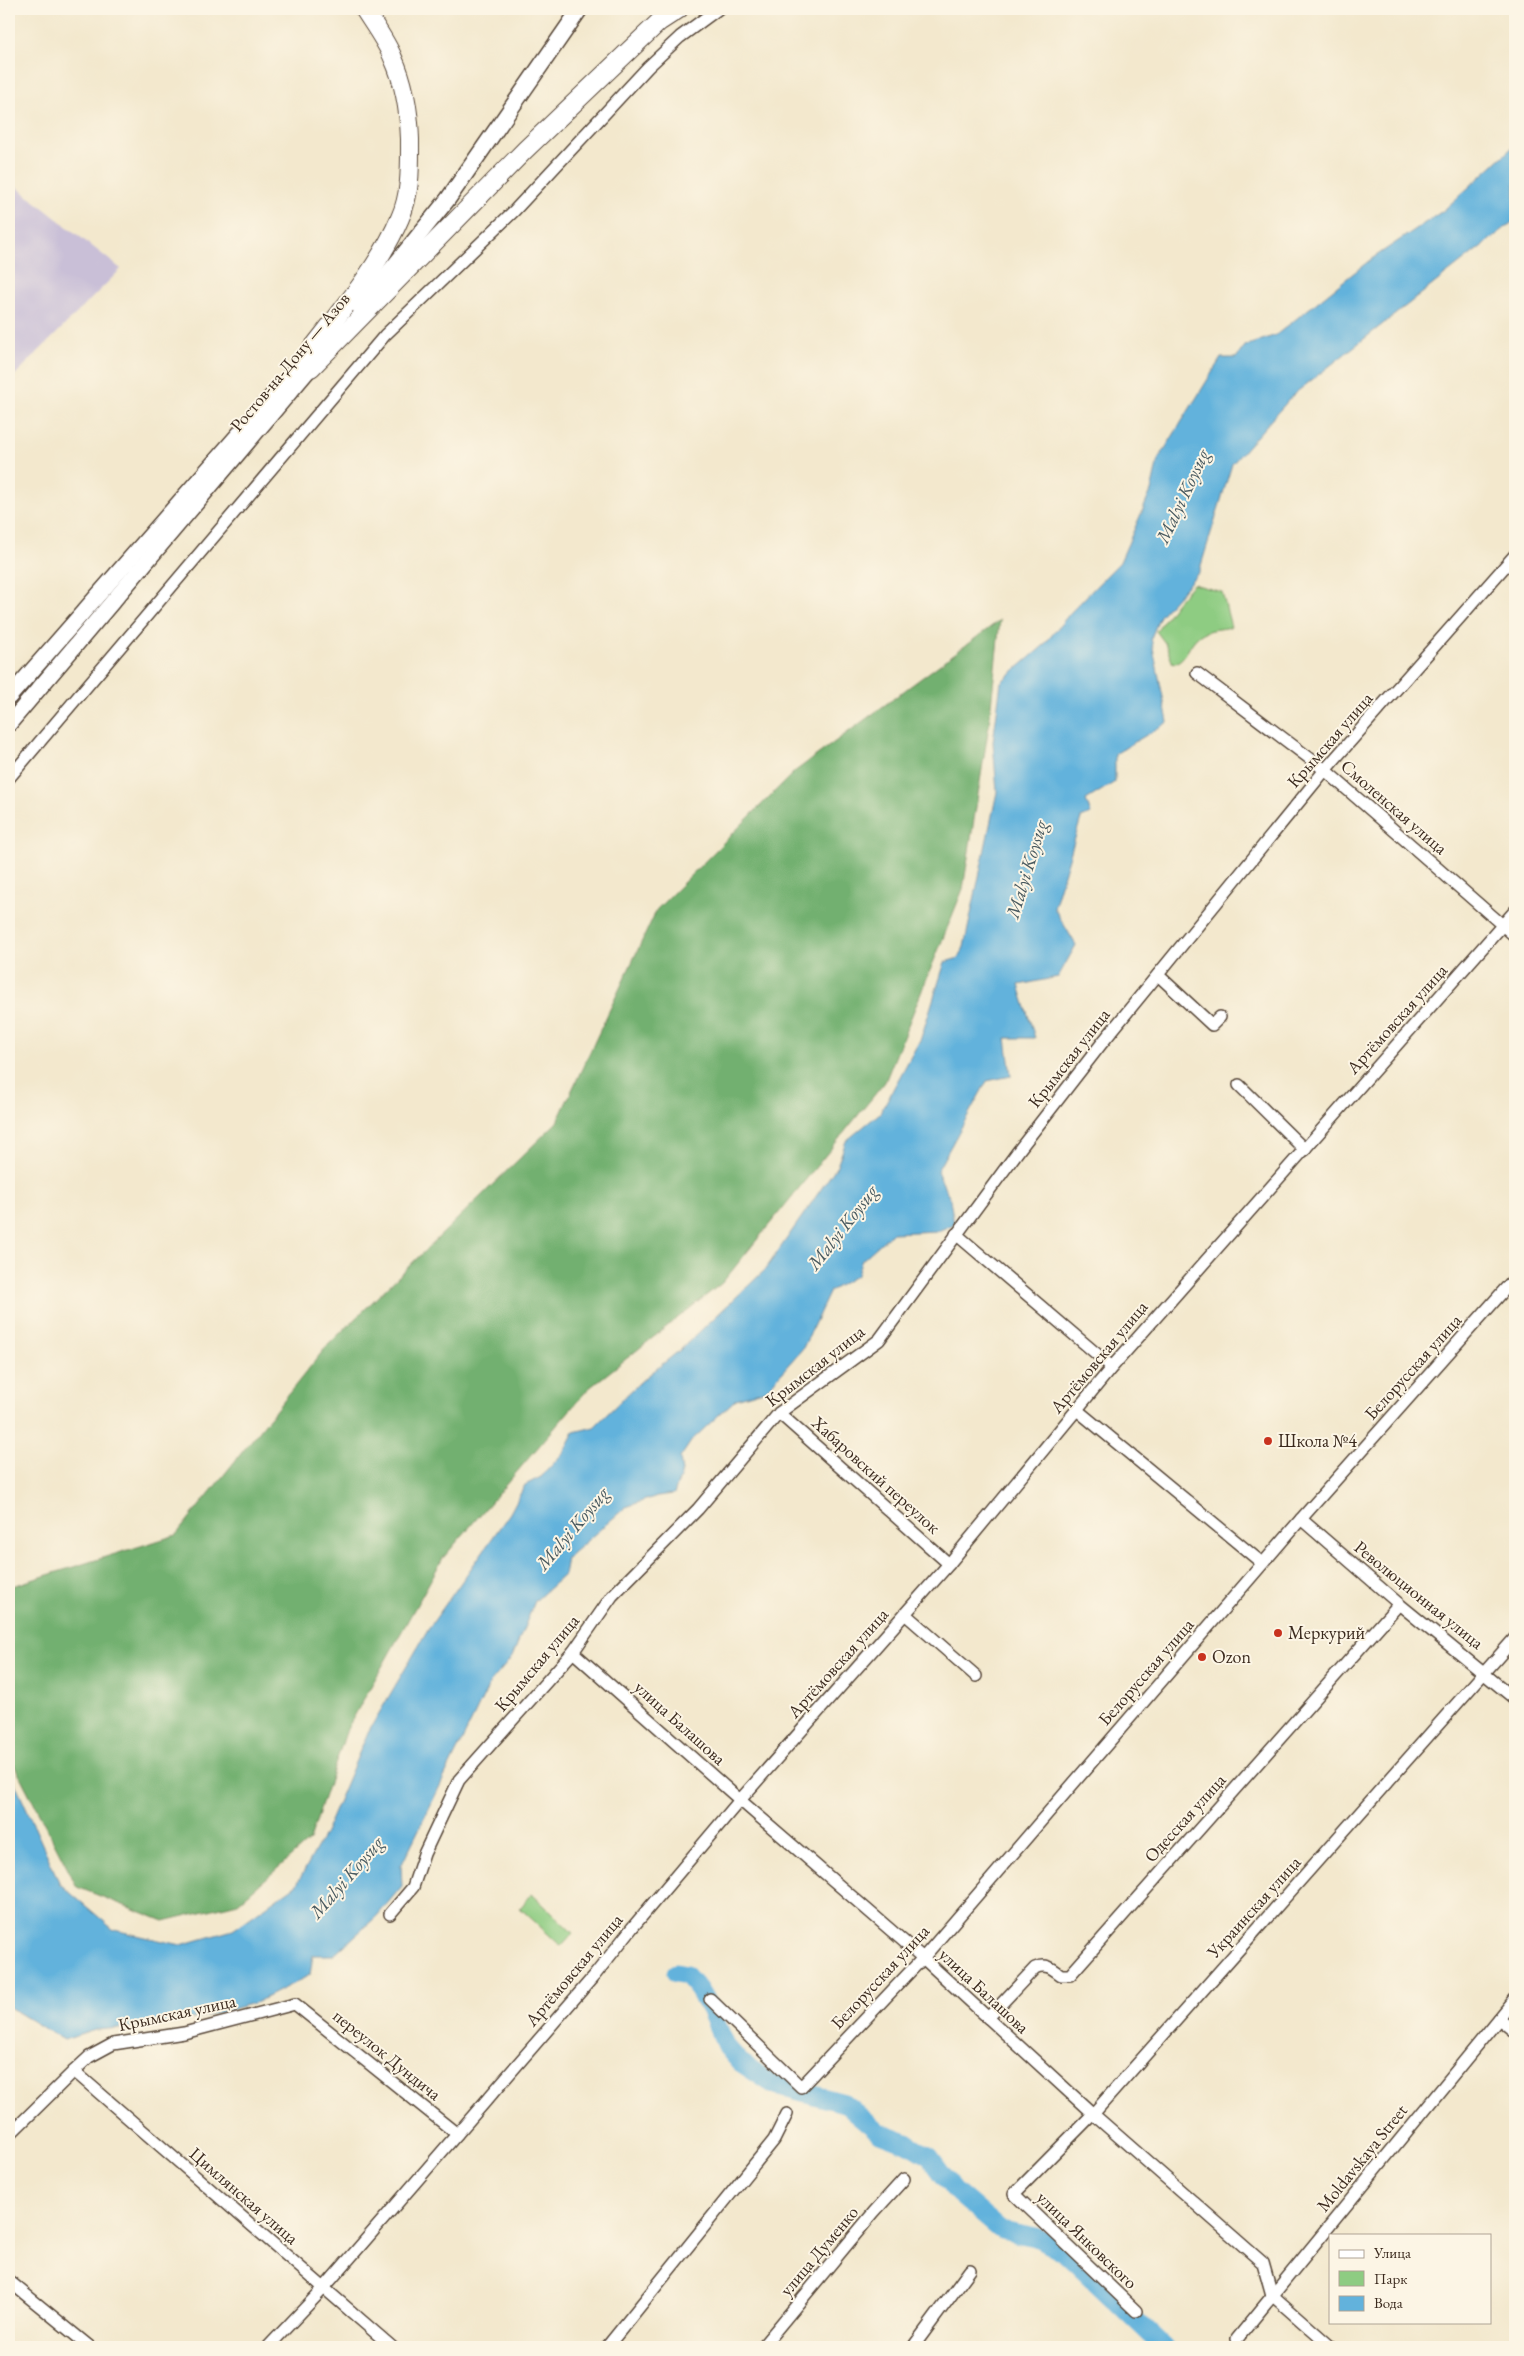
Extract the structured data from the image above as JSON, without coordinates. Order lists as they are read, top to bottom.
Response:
{
  "streets": {
    "main road": ["Ростов-на-Дону — Азов"],
    "street": [
      "Крымская улица",
      "Смоленская улица",
      "Артёмовская улица",
      "Белорусская улица",
      "Хабаровский переулок",
      "Революционная улица",
      "улица Балашова",
      "Одесская улица",
      "Украинская улица",
      "переулок Дундича",
      "Moldavskaya Street",
      "Цимлянская улица",
      "улица Янковского",
      "улица Думенко"
    ]
  },
  "crossings": [
    ["Крымская улица", "Смоленская улица"],
    ["Крымская улица", "Хабаровский переулок"],
    ["Крымская улица", "улица Балашова"],
    ["Крымская улица", "переулок Дундича"],
    ["Крымская улица", "Цимлянская улица"],
    ["Смоленская улица", "Артёмовская улица"],
    ["Артёмовская улица", "Хабаровский переулок"],
    ["Артёмовская улица", "улица Балашова"],
    ["Артёмовская улица", "переулок Дундича"],
    ["Артёмовская улица", "Цимлянская улица"],
    ["Белорусская улица", "Революционная улица"],
    ["Белорусская улица", "улица Балашова"],
    ["Революционная улица", "Одесская улица"],
    ["Революционная улица", "Украинская улица"],
    ["улица Балашова", "Одесская улица"],
    ["улица Балашова", "Украинская улица"],
    ["улица Балашова", "Moldavskaya Street"],
    ["Украинская улица", "улица Янковского"]
  ],
  "water": ["Malyi Koysug"],
  "places": ["Школа №4", "Меркурий", "Ozon"],
  "legend": ["Улица", "Парк", "Вода"]
}
